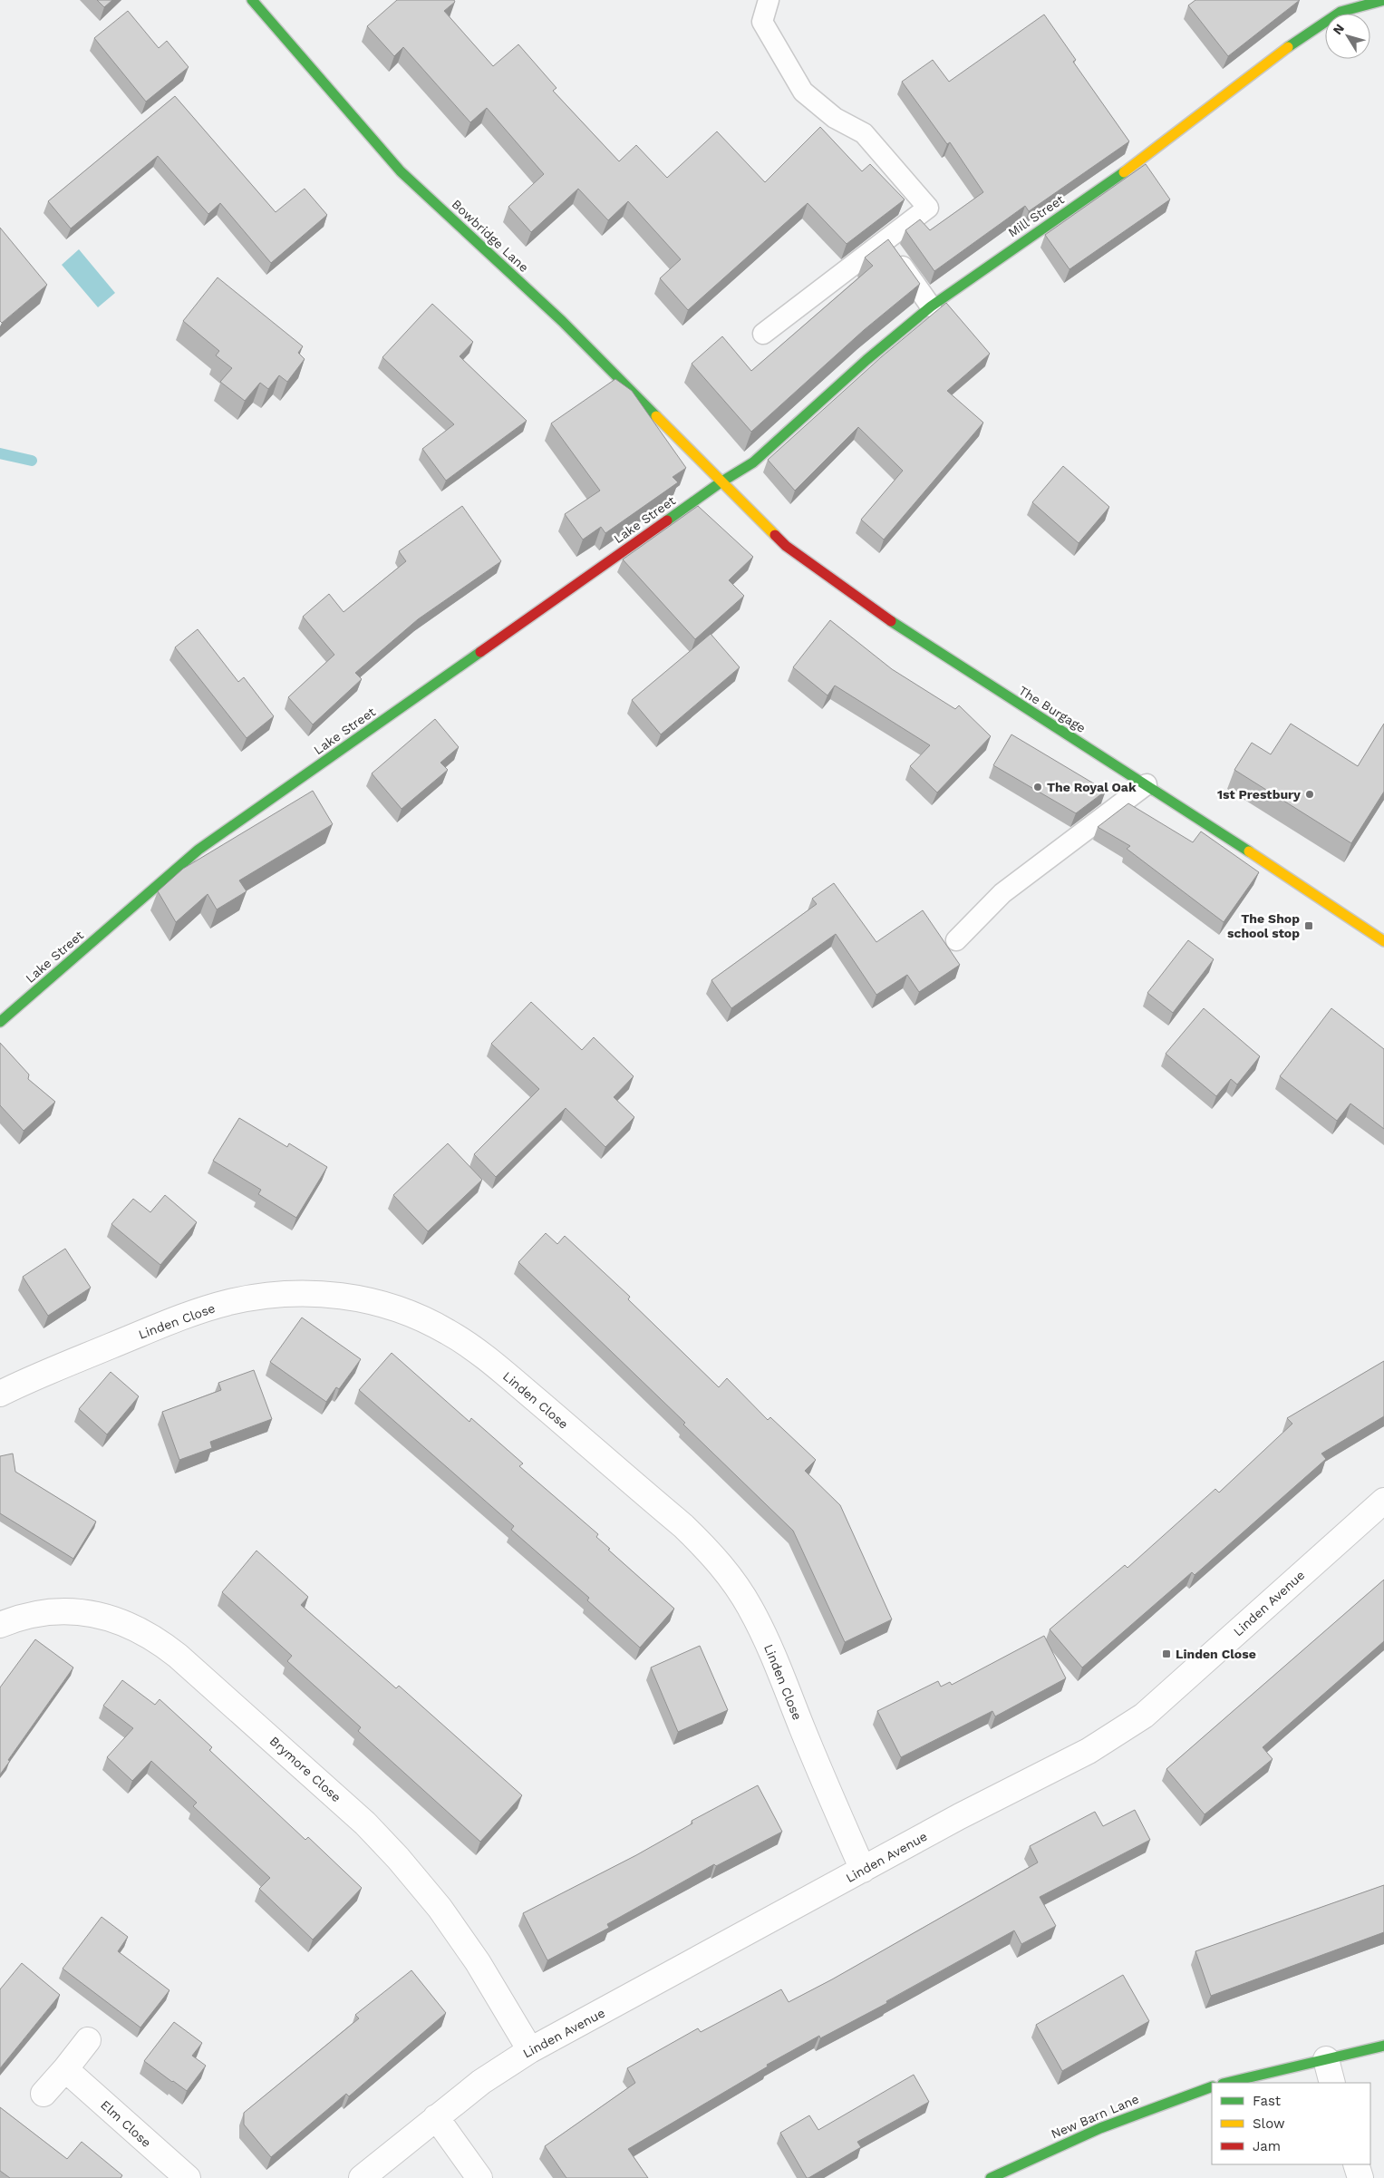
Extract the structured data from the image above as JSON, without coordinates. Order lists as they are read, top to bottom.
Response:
{
  "streets": {
    "street": [
      "Mill Street",
      "Bowbridge Lane",
      "Lake Street",
      "The Burgage",
      "Linden Close",
      "Linden Avenue",
      "Brymore Close",
      "New Barn Lane",
      "Elm Close"
    ]
  },
  "crossings": [
    ["Mill Street", "Bowbridge Lane"],
    ["Mill Street", "Lake Street"],
    ["Mill Street", "The Burgage"],
    ["Bowbridge Lane", "Lake Street"],
    ["Bowbridge Lane", "The Burgage"],
    ["Lake Street", "The Burgage"],
    ["Linden Close", "Linden Avenue"],
    ["Linden Avenue", "Brymore Close"]
  ],
  "places": {
    "other": ["The Royal Oak", "1st Prestbury"],
    "transit": ["The Shop school stop", "Linden Close"]
  },
  "legend": ["Fast", "Slow", "Jam"],
  "north": "top left"
}
